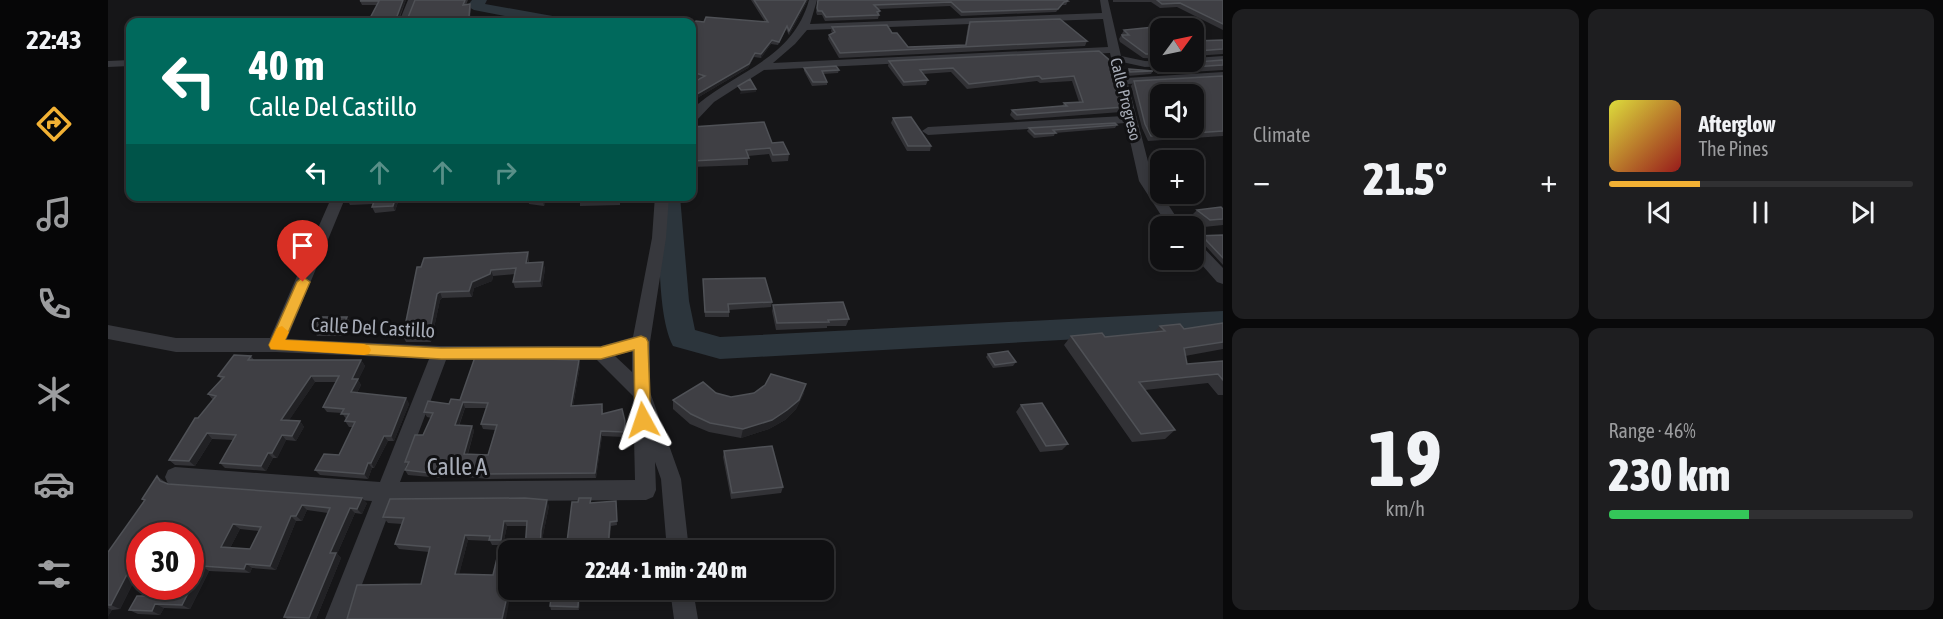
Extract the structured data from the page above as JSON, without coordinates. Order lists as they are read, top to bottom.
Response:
{
  "streets": {
    "street": ["Calle Progreso", "Calle Del Castillo", "Calle A"]
  },
  "north": "top right",
  "page": {
    "tabs": "22:43",
    "tile": [
      "Climate",
      ["19", "km/h"],
      ["Range · 46%", "230 km"]
    ],
    "map_buttons": ["+", "−"],
    "turn": ["40 m", "Calle Del Castillo"],
    "song": ["Afterglow", "The Pines"],
    "heat": ["−", "21.5°", "+"],
    "limit": "30",
    "trip": "22:44 · 1 min · 240 m"
  }
}
